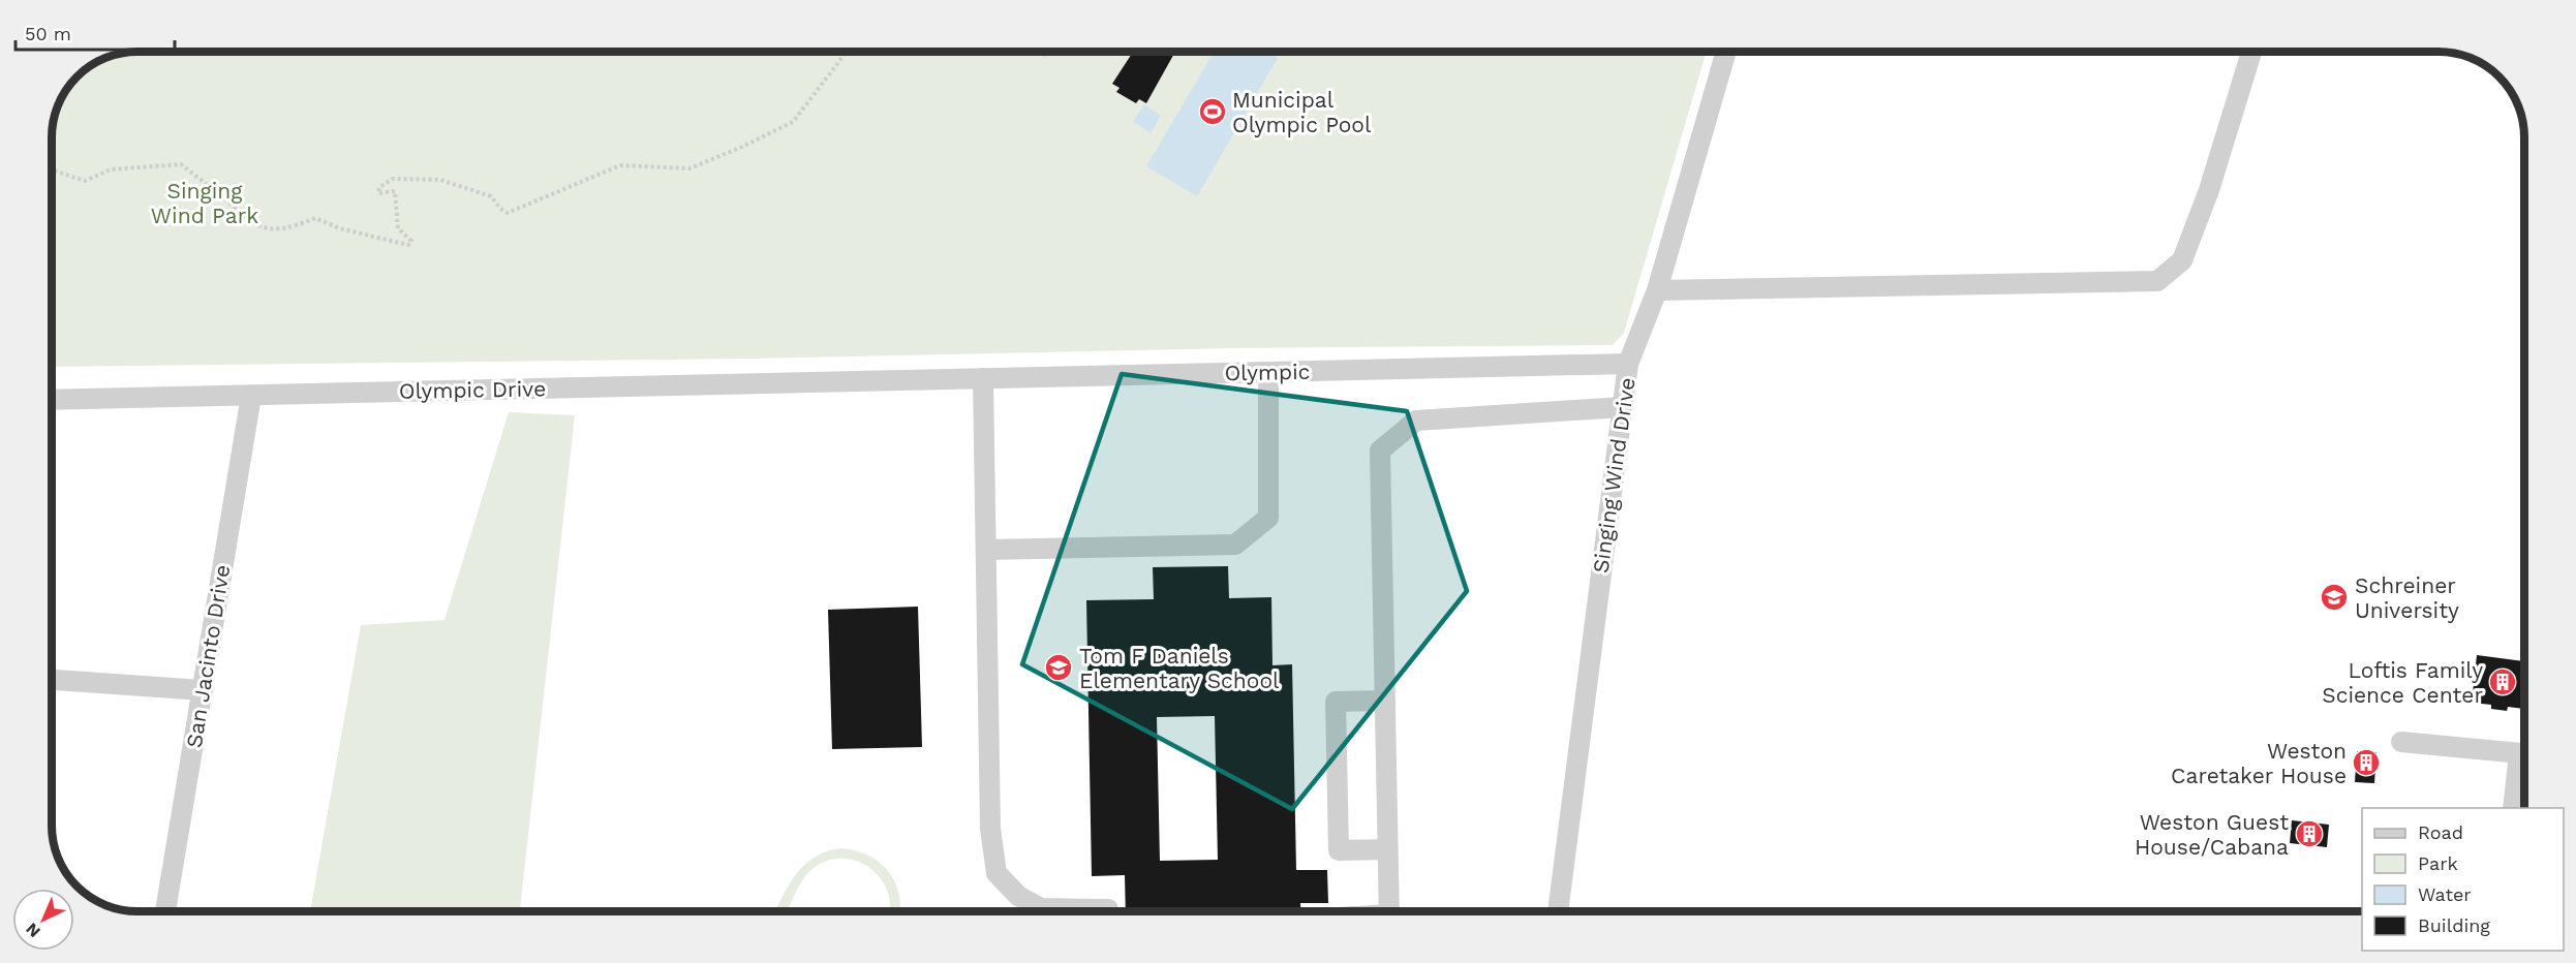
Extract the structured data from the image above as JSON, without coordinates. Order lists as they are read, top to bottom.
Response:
{
  "streets": {
    "street": [
      "Olympic",
      "Olympic Drive",
      "Singing Wind Drive",
      "San Jacinto Drive"
    ]
  },
  "crossings": [
    ["Olympic", "Olympic Drive"],
    ["Olympic", "Singing Wind Drive"],
    ["Olympic Drive", "San Jacinto Drive"]
  ],
  "parks": ["Singing Wind Park"],
  "places": {
    "sports": ["Municipal Olympic Pool"],
    "school or university": ["Schreiner University", "Tom F Daniels Elementary School"],
    "building": ["Loftis Family Science Center", "Weston Caretaker House", "Weston Guest House/Cabana"]
  },
  "legend": [
    "Road",
    "Park",
    "Water",
    "Building"
  ],
  "scale_bar": "50 m",
  "north": "bottom left"
}
